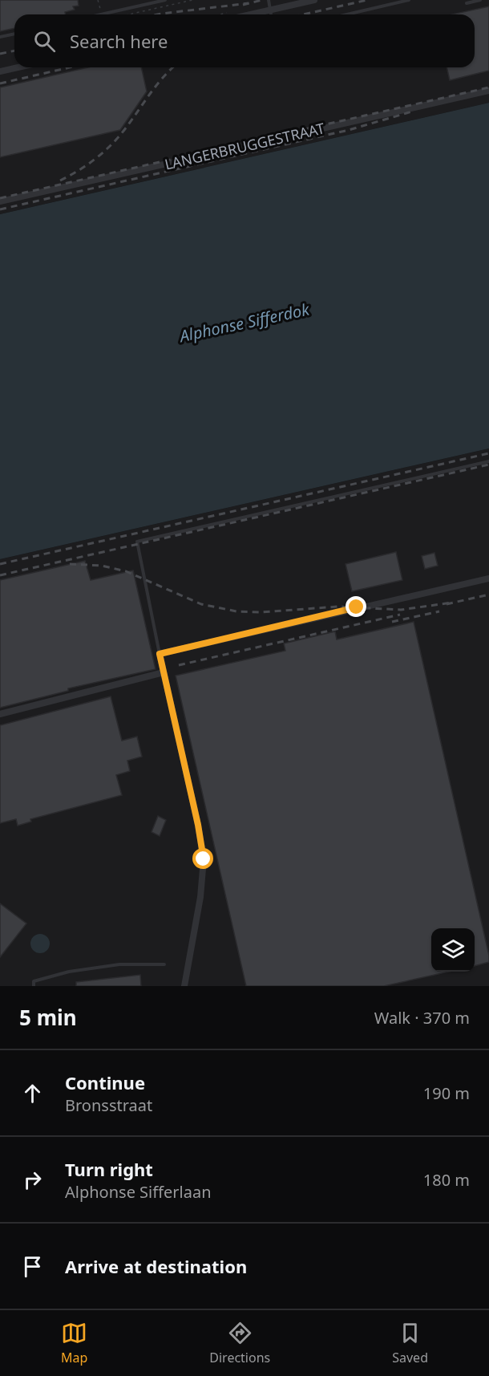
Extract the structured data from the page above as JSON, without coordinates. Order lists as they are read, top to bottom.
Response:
{
  "streets": {
    "street": ["LANGERBRUGGESTRAAT"]
  },
  "water": ["Alphonse Sifferdok"],
  "page": {
    "search": "Search here",
    "heading": ["5 min", "Walk · 370 m"],
    "list": [
      ["Continue", "Bronsstraat", "190 m"],
      ["Turn right", "Alphonse Sifferlaan", "180 m"],
      "Arrive at destination"
    ],
    "nav": ["Map", "Directions", "Saved"]
  }
}
